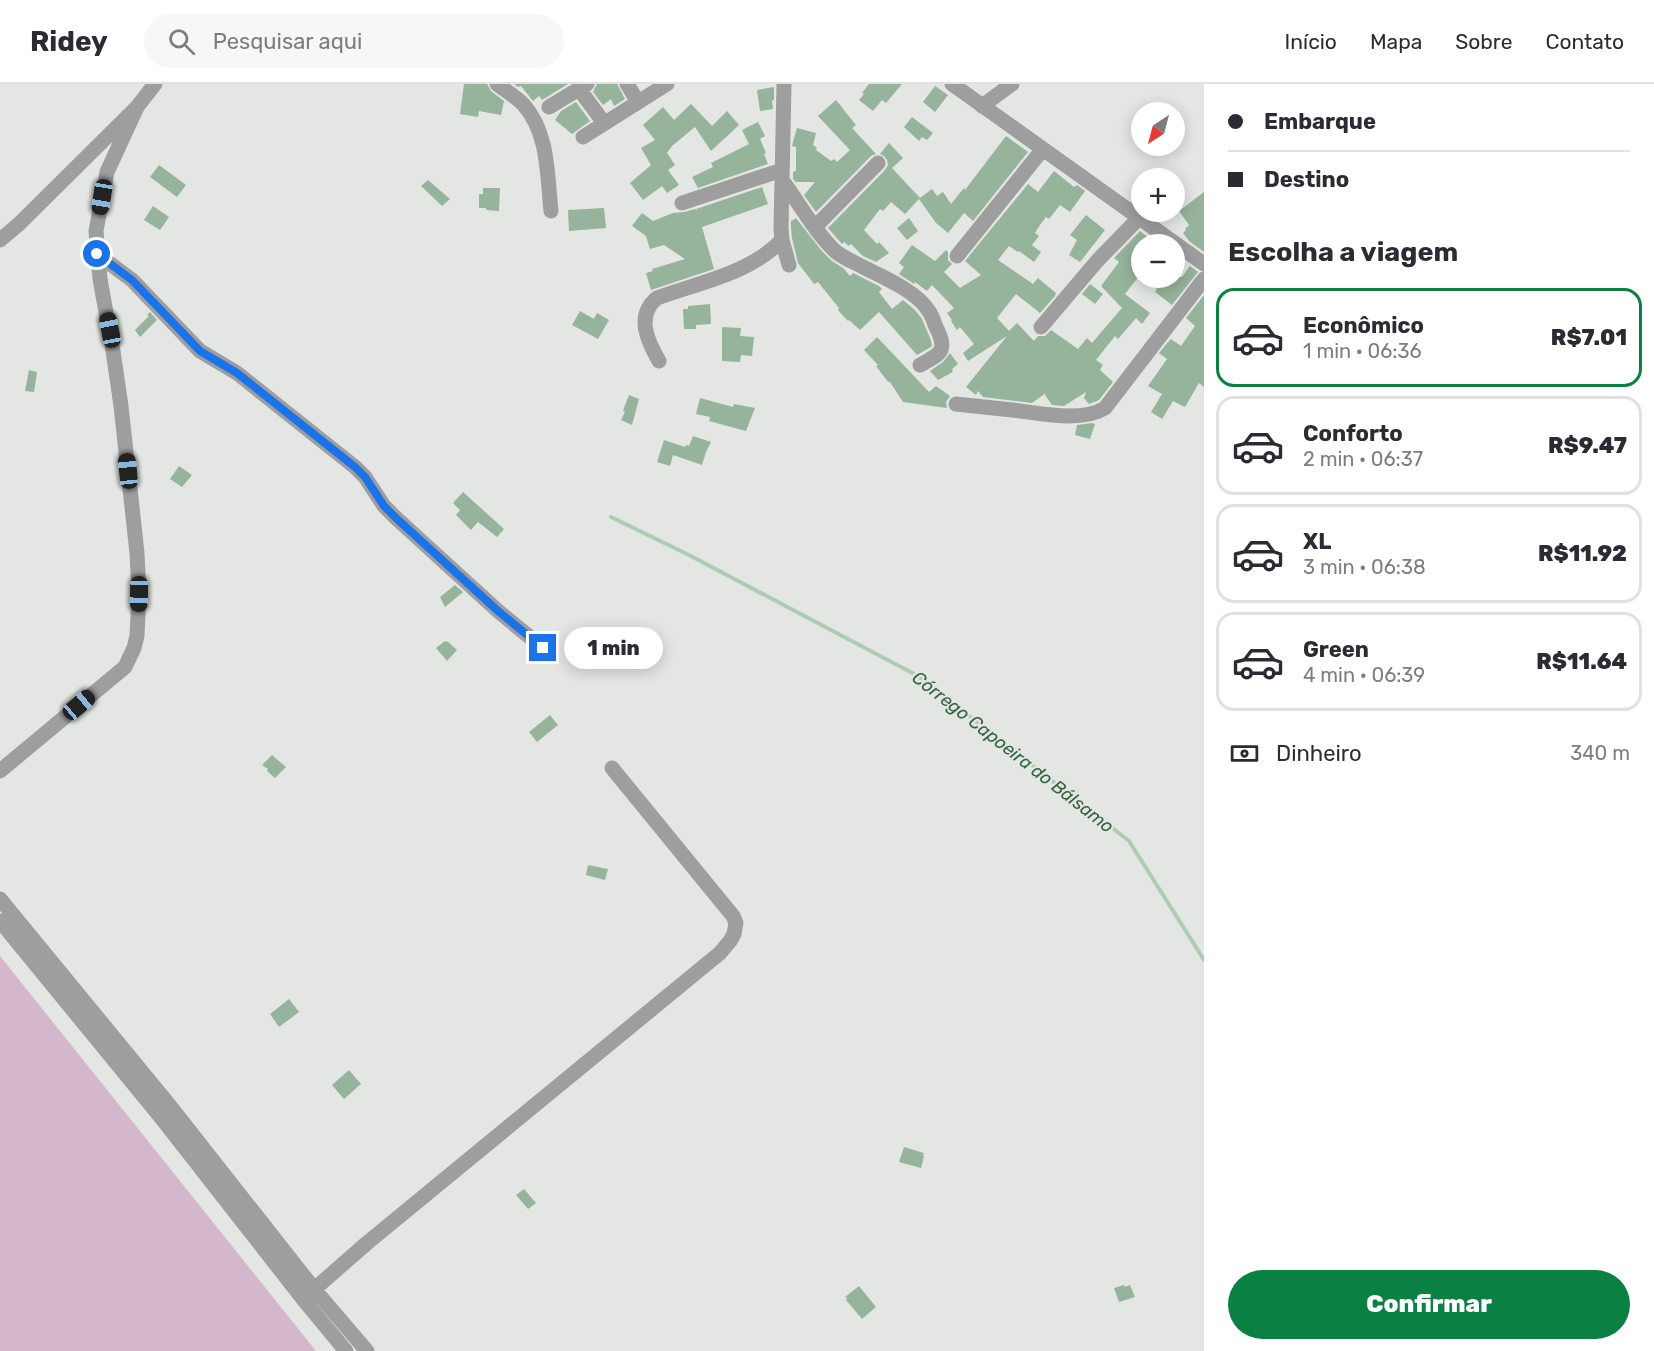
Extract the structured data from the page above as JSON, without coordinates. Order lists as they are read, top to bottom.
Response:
{
  "water": ["Córrego Capoeira do Bálsamo"],
  "north": "bottom left",
  "page": {
    "header": "Ridey",
    "search": "Pesquisar aqui",
    "nav": [
      "Início",
      "Mapa",
      "Sobre",
      "Contato"
    ],
    "banner": ["Embarque", "Destino"],
    "map_buttons": ["+", "−"],
    "heading": "Escolha a viagem",
    "list": [
      {
        "name": "Econômico",
        "note": "1 min · 06:36",
        "value": "R$7.01"
      },
      {
        "name": "Conforto",
        "note": "2 min · 06:37",
        "value": "R$9.47"
      },
      {
        "name": "XL",
        "note": "3 min · 06:38",
        "value": "R$11.92"
      },
      {
        "name": "Green",
        "note": "4 min · 06:39",
        "value": "R$11.64"
      }
    ],
    "bubble": "1 min",
    "pay": ["Dinheiro", "340 m"],
    "buttons": "Confirmar"
  }
}
